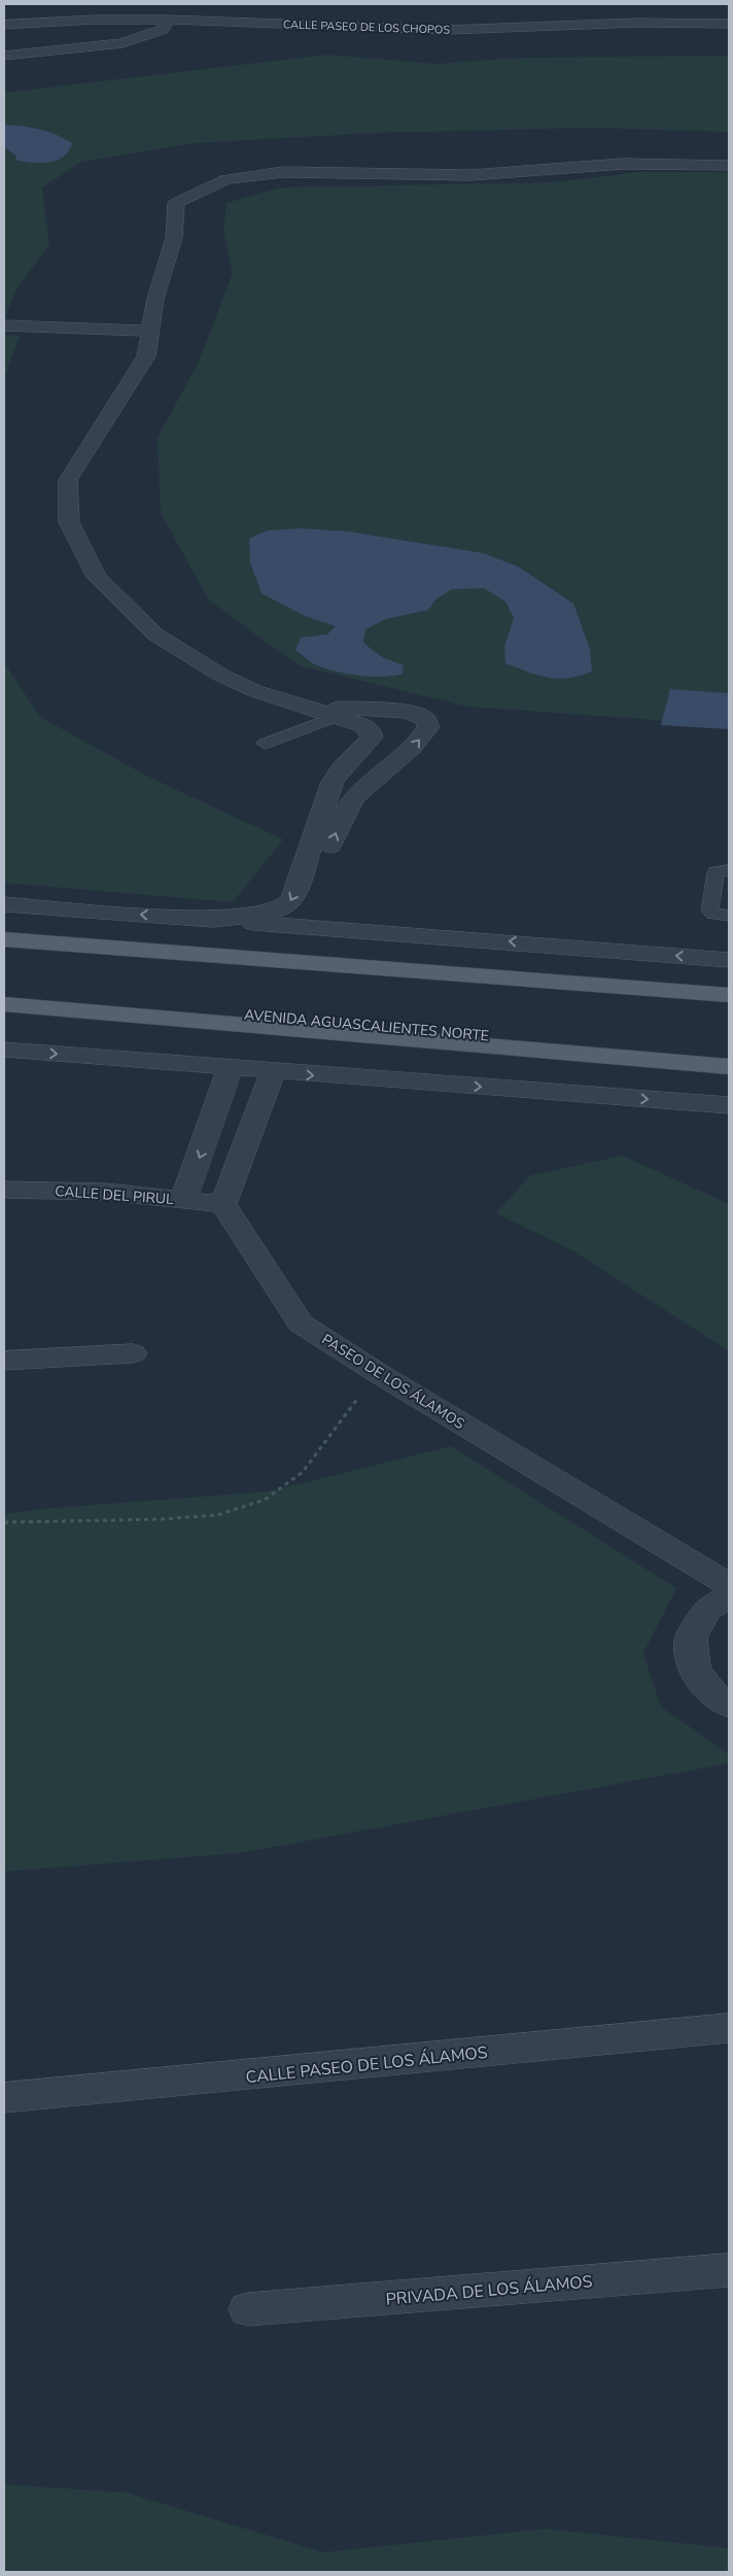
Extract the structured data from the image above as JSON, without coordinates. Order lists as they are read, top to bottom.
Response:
{
  "streets": {
    "main road": ["AVENIDA AGUASCALIENTES NORTE"],
    "street": [
      "CALLE PASEO DE LOS CHOPOS",
      "CALLE DEL PIRUL",
      "PASEO DE LOS ÁLAMOS",
      "CALLE PASEO DE LOS ÁLAMOS",
      "PRIVADA DE LOS ÁLAMOS"
    ]
  },
  "crossings": [
    ["CALLE DEL PIRUL", "PASEO DE LOS ÁLAMOS"]
  ]
}
